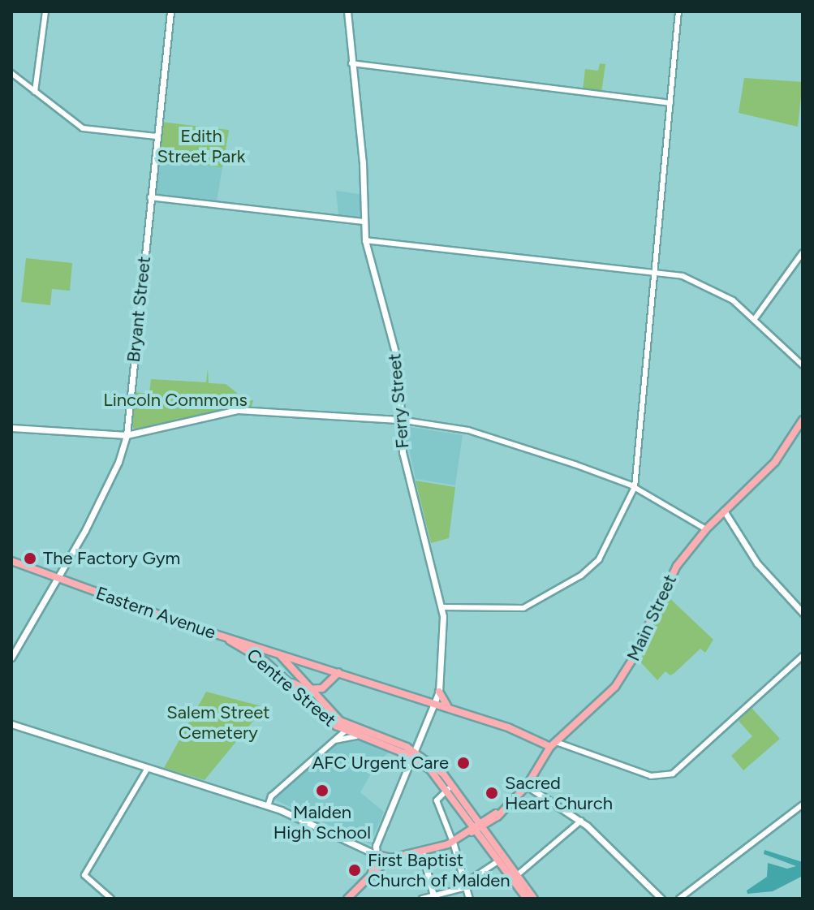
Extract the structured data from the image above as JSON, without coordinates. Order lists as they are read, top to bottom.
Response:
{
  "streets": {
    "main road": [
      "Bryant Street",
      "Ferry Street",
      "Eastern Avenue",
      "Main Street",
      "Centre Street"
    ]
  },
  "crossings": [
    ["Bryant Street", "Eastern Avenue"],
    ["Ferry Street", "Eastern Avenue"],
    ["Ferry Street", "Main Street"],
    ["Ferry Street", "Centre Street"],
    ["Eastern Avenue", "Main Street"],
    ["Eastern Avenue", "Centre Street"],
    ["Main Street", "Centre Street"]
  ],
  "parks": ["Edith Street Park", "Lincoln Commons", "Salem Street Cemetery"],
  "places": [
    "The Factory Gym",
    "AFC Urgent Care",
    "Malden High School",
    "Sacred Heart Church",
    "First Baptist Church of Malden"
  ]
}
